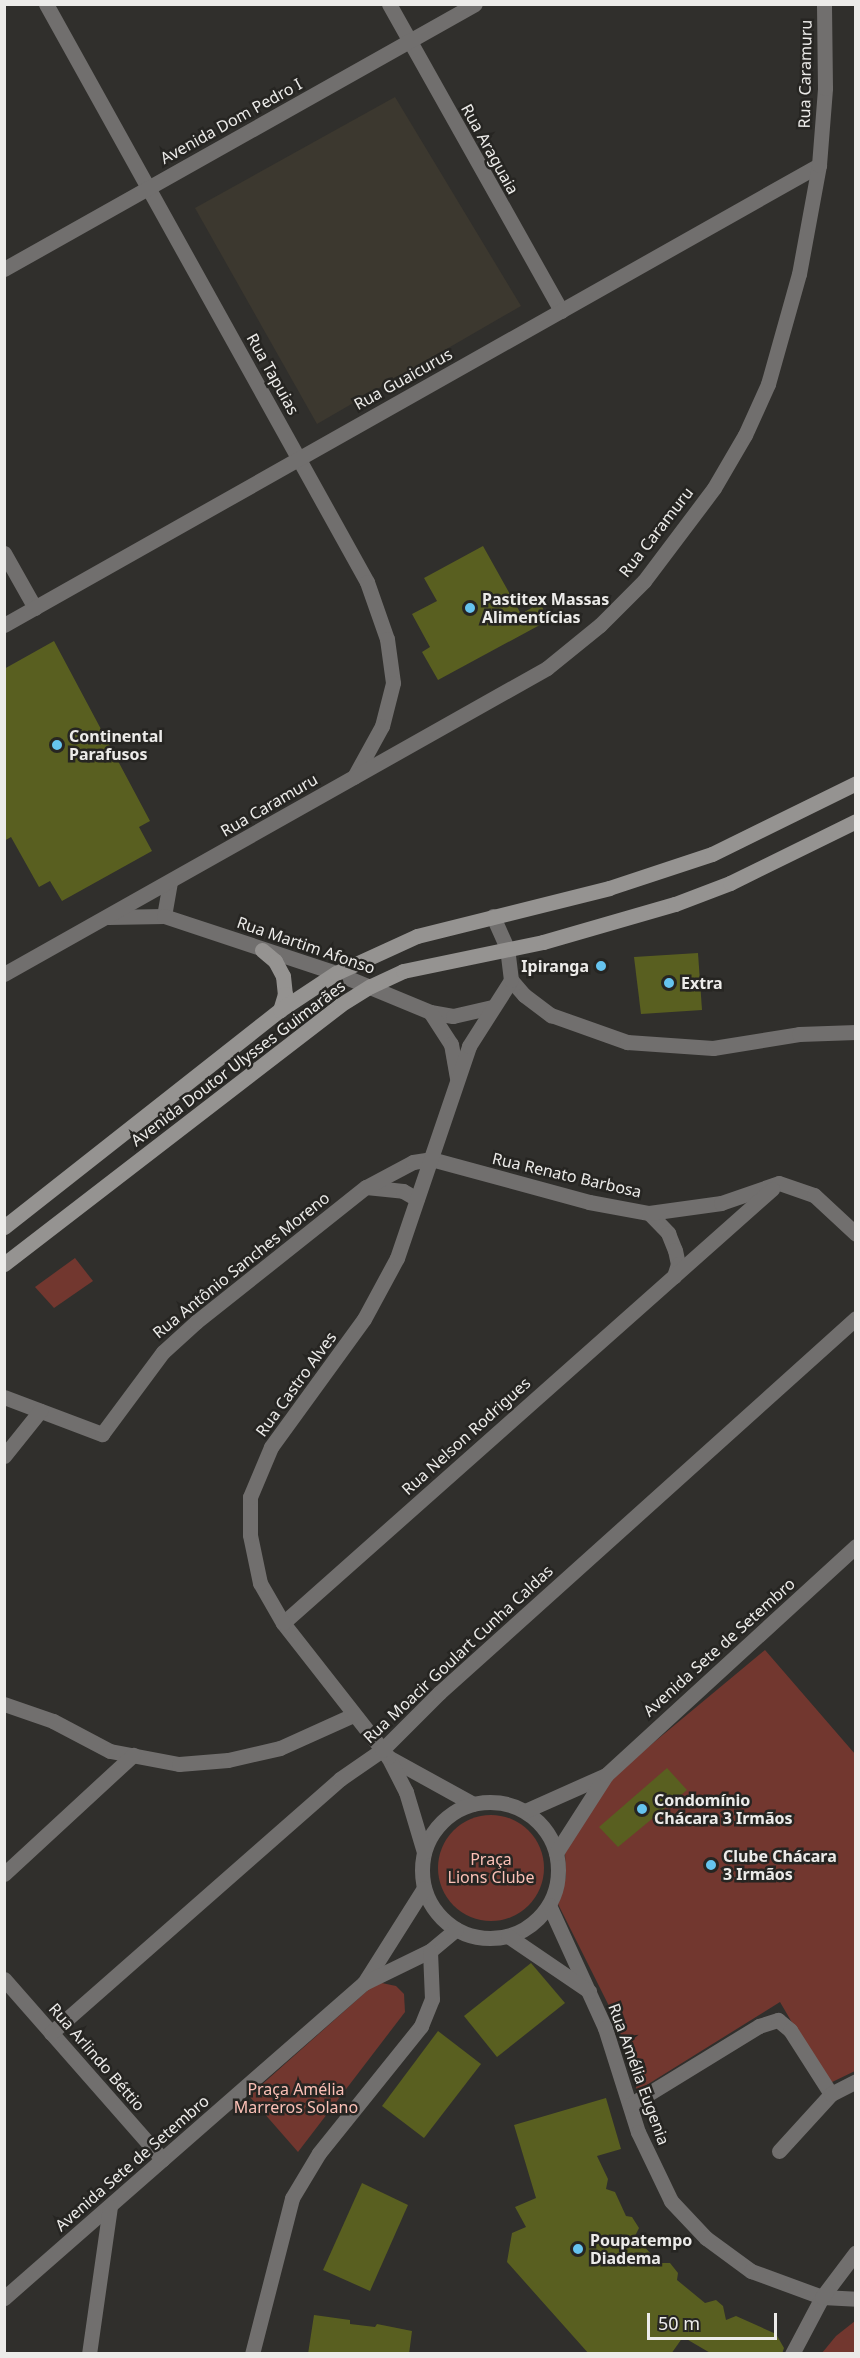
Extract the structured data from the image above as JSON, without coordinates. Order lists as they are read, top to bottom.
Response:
{
  "streets": {
    "main road": ["Avenida Doutor Ulysses Guimarães"],
    "street": [
      "Rua Caramuru",
      "Avenida Dom Pedro I",
      "Rua Araguaia",
      "Rua Tapuias",
      "Rua Guaicurus",
      "Rua Martim Afonso",
      "Rua Renato Barbosa",
      "Rua Antônio Sanches Moreno",
      "Rua Castro Alves",
      "Rua Nelson Rodrigues",
      "Avenida Sete de Setembro",
      "Rua Moacir Goulart Cunha Caldas",
      "Rua Arlindo Béttio",
      "Rua Amélia Eugenia"
    ]
  },
  "crossings": [
    ["Rua Caramuru", "Rua Tapuias"],
    ["Rua Caramuru", "Rua Guaicurus"],
    ["Rua Caramuru", "Rua Martim Afonso"],
    ["Avenida Dom Pedro I", "Rua Araguaia"],
    ["Avenida Dom Pedro I", "Rua Tapuias"],
    ["Rua Araguaia", "Rua Guaicurus"],
    ["Rua Tapuias", "Rua Guaicurus"],
    ["Rua Martim Afonso", "Avenida Doutor Ulysses Guimarães"],
    ["Rua Martim Afonso", "Rua Castro Alves"],
    ["Rua Renato Barbosa", "Rua Antônio Sanches Moreno"],
    ["Rua Renato Barbosa", "Rua Castro Alves"],
    ["Rua Renato Barbosa", "Rua Nelson Rodrigues"],
    ["Rua Antônio Sanches Moreno", "Rua Castro Alves"],
    ["Rua Castro Alves", "Rua Nelson Rodrigues"],
    ["Rua Castro Alves", "Avenida Sete de Setembro"],
    ["Rua Castro Alves", "Rua Moacir Goulart Cunha Caldas"],
    ["Rua Castro Alves", "Rua Amélia Eugenia"],
    ["Avenida Sete de Setembro", "Rua Arlindo Béttio"],
    ["Avenida Sete de Setembro", "Rua Amélia Eugenia"],
    ["Rua Moacir Goulart Cunha Caldas", "Rua Arlindo Béttio"]
  ],
  "parks": ["Praça Lions Clube", "Praça Amélia Marreros Solano"],
  "places": [
    "Pastitex Massas Alimentícias",
    "Continental Parafusos",
    "Ipiranga",
    "Extra",
    "Condomínio Chácara 3 Irmãos",
    "Clube Chácara 3 Irmãos",
    "Poupatempo Diadema"
  ],
  "scale_bar": "50 m"
}
